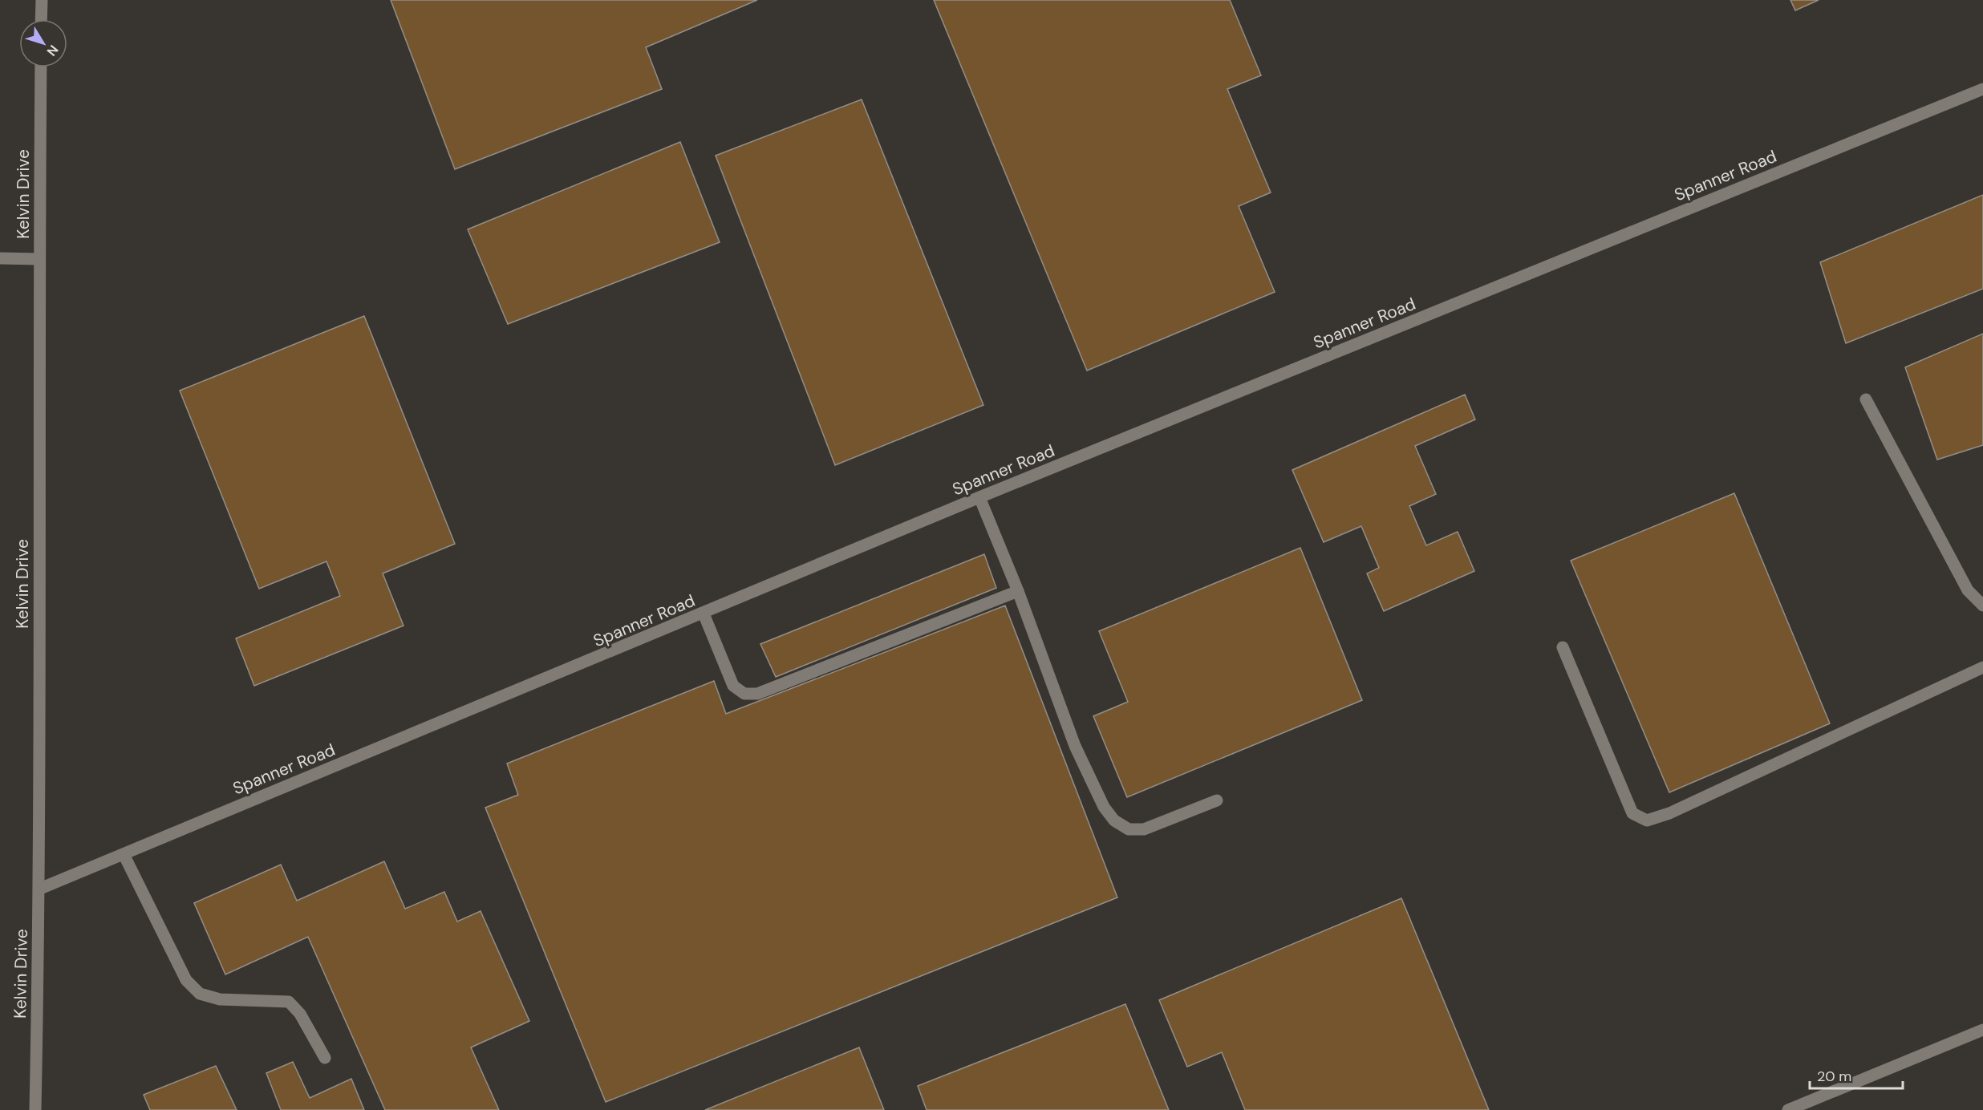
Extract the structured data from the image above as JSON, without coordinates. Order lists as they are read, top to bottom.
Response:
{
  "streets": {
    "street": ["Spanner Road", "Kelvin Drive"]
  },
  "crossings": [
    ["Spanner Road", "Kelvin Drive"]
  ],
  "scale_bar": "20 m",
  "north": "bottom right"
}
